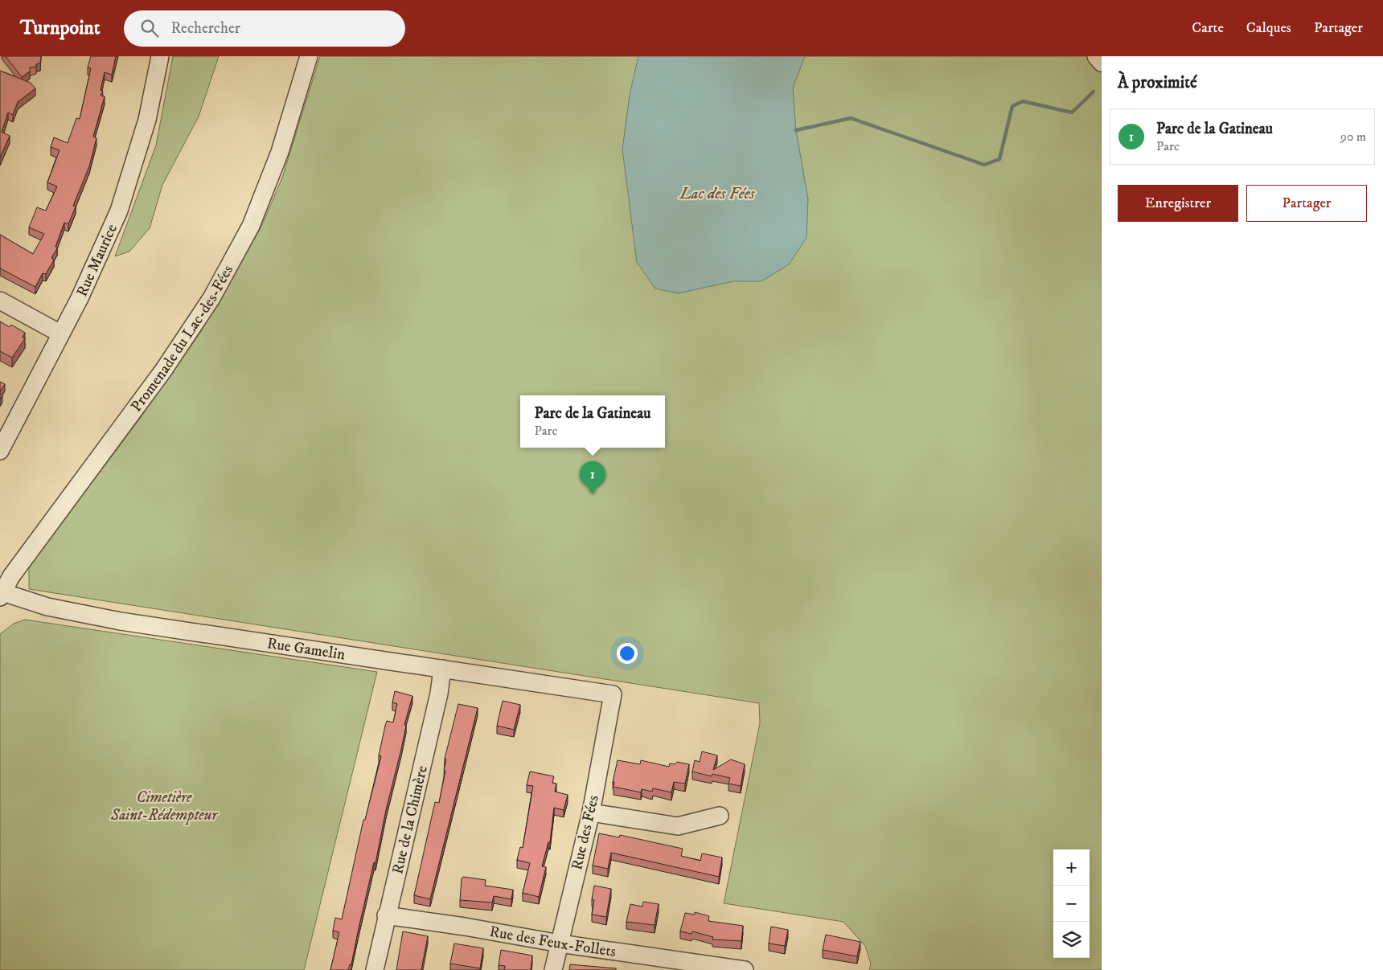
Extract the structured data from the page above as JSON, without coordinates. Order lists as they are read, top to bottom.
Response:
{
  "streets": {
    "street": [
      "Rue Maurice",
      "Promenade du Lac-des-Fées",
      "Rue Gamelin",
      "Rue de la Chimère",
      "Rue des Fées",
      "Rue des Feux-Follets"
    ]
  },
  "crossings": [
    ["Promenade du Lac-des-Fées", "Rue Gamelin"],
    ["Rue Gamelin", "Rue de la Chimère"],
    ["Rue Gamelin", "Rue des Fées"],
    ["Rue de la Chimère", "Rue des Feux-Follets"],
    ["Rue des Fées", "Rue des Feux-Follets"]
  ],
  "water": ["Lac des Fées"],
  "parks": ["Cimetière Saint-Rédempteur"],
  "page": {
    "header": "Turnpoint",
    "search": "Rechercher",
    "nav": ["Carte", "Calques", "Partager"],
    "heading": "À proximité",
    "list": [
      {
        "mark": "1",
        "name": "Parc de la Gatineau",
        "note": "Parc",
        "value": "90 m"
      }
    ],
    "buttons": ["Enregistrer", "Partager"],
    "popup": ["Parc de la Gatineau", "Parc"],
    "pins": "1",
    "map_buttons": ["+", "−"]
  }
}
